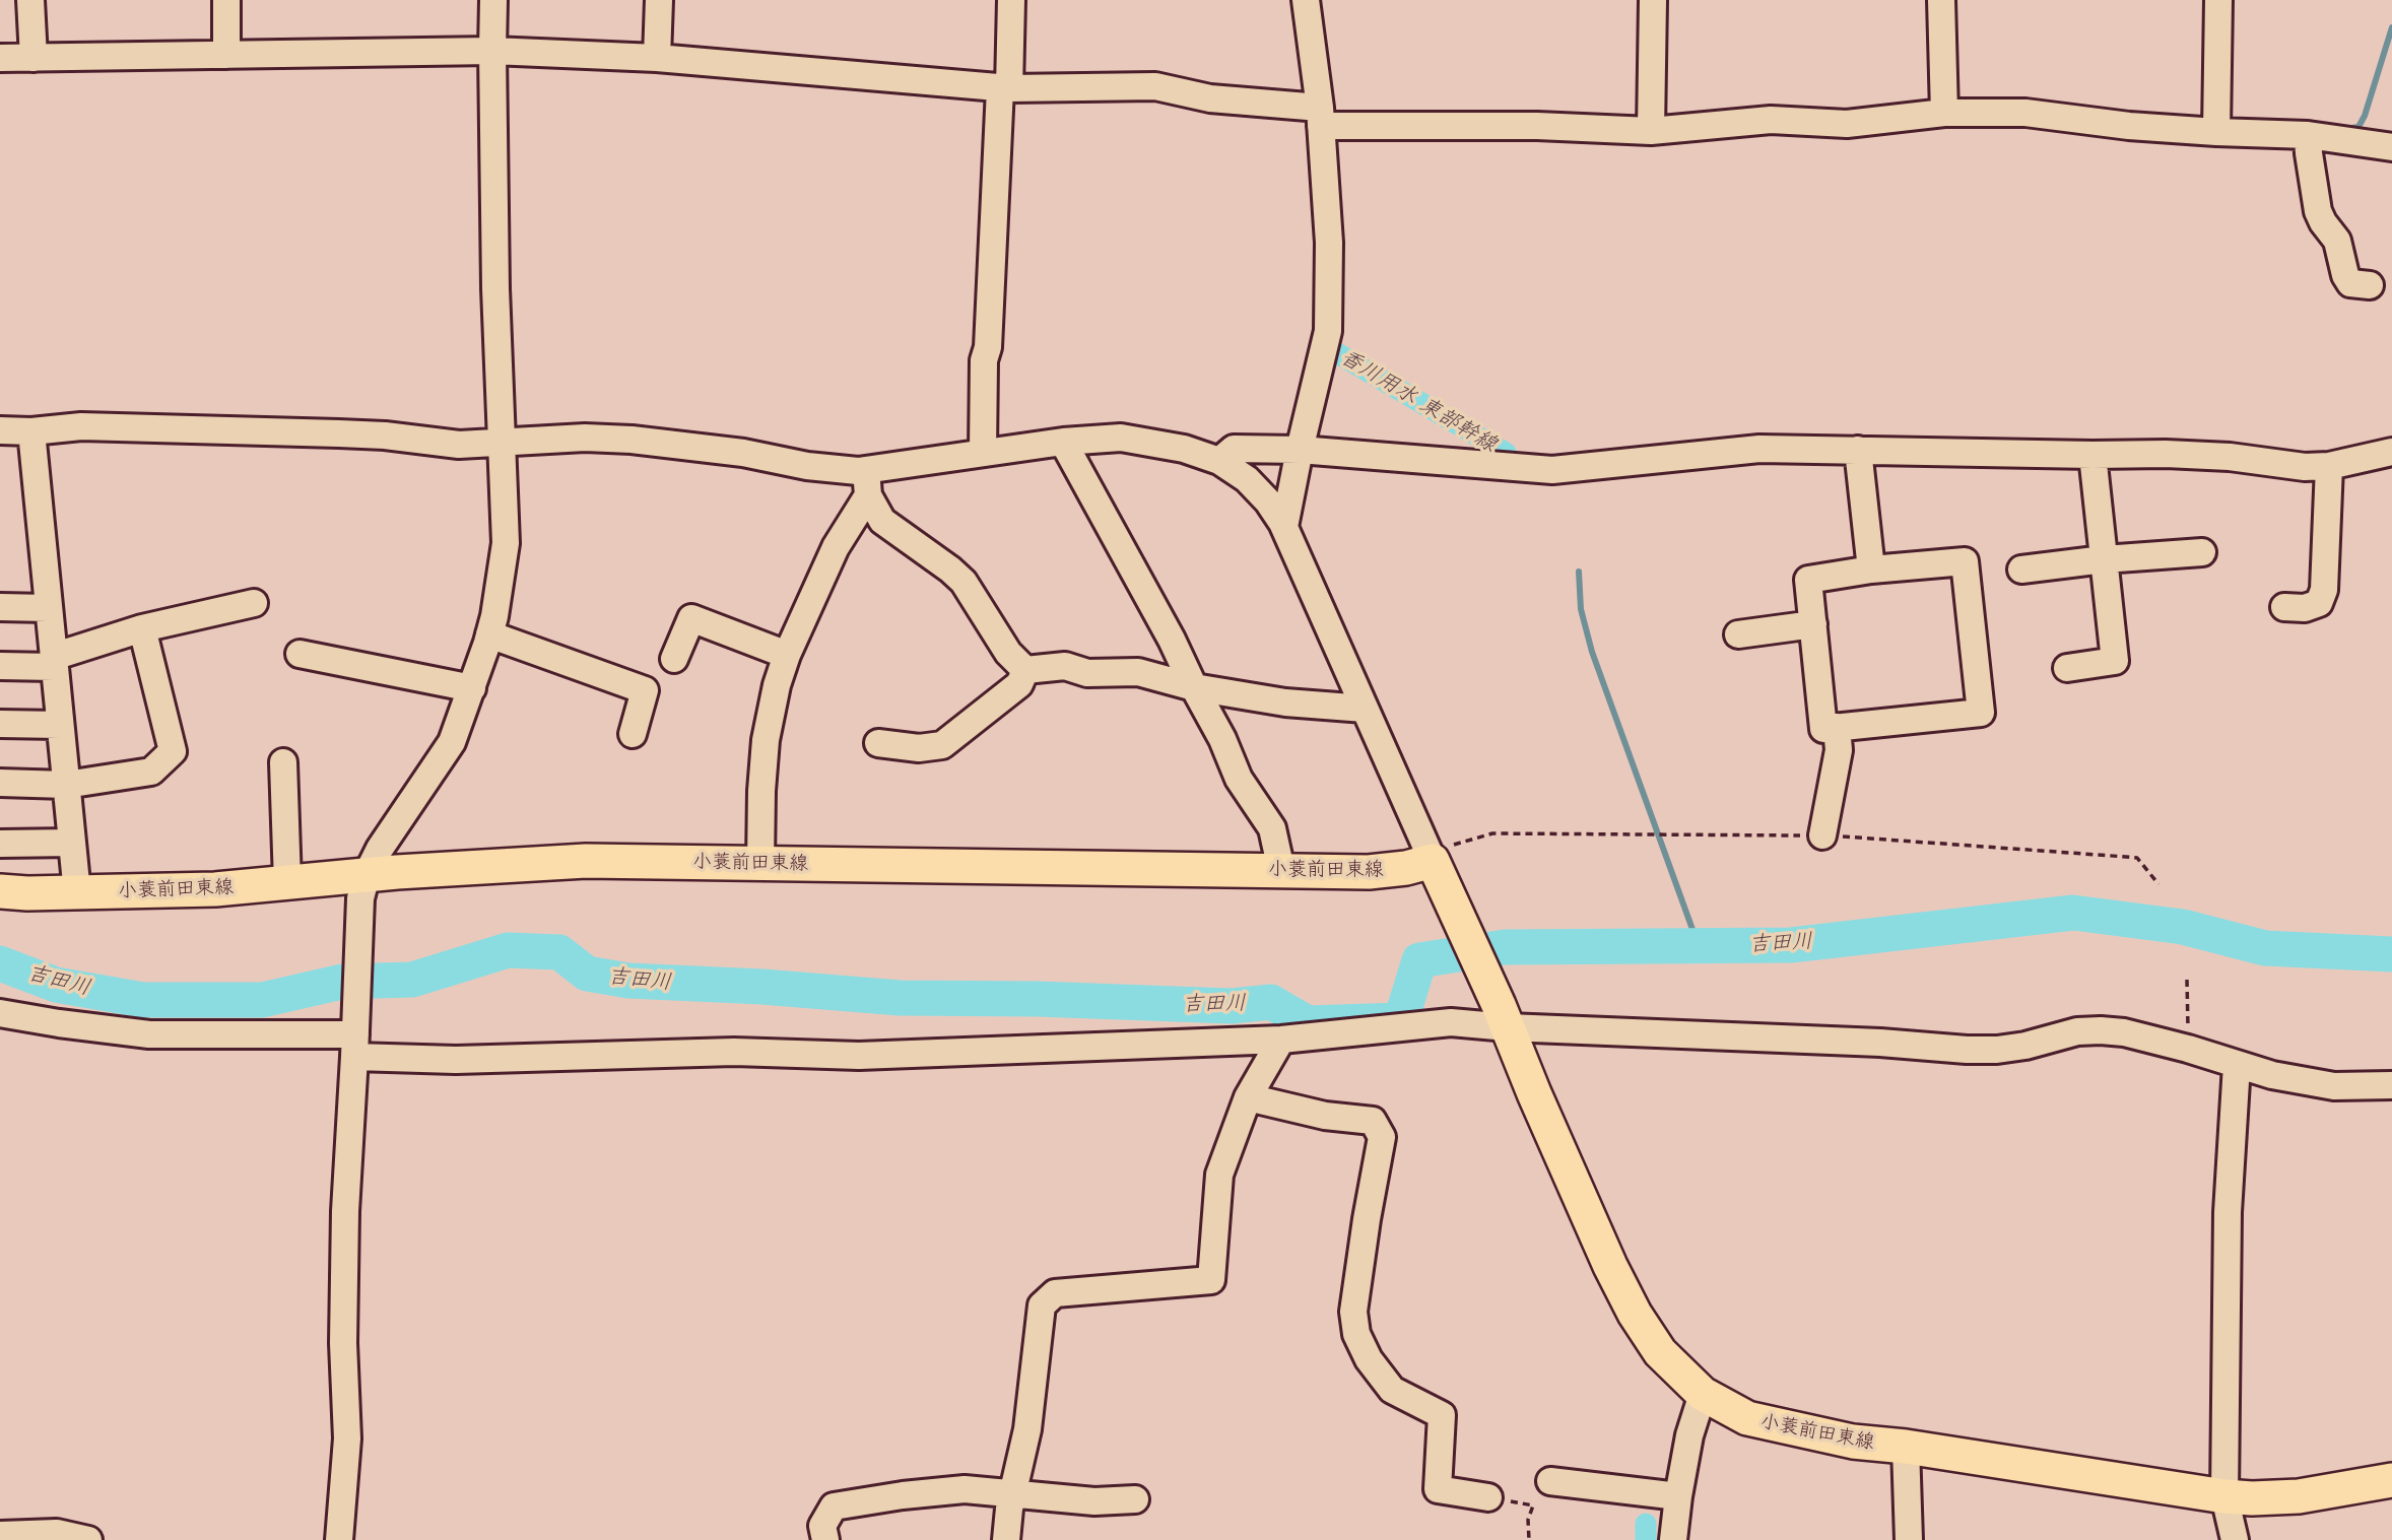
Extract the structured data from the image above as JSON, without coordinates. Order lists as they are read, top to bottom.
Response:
{
  "streets": {
    "main road": ["小蓑前田東線"]
  },
  "water": ["香川用水 東部幹線", "吉田川"]
}
